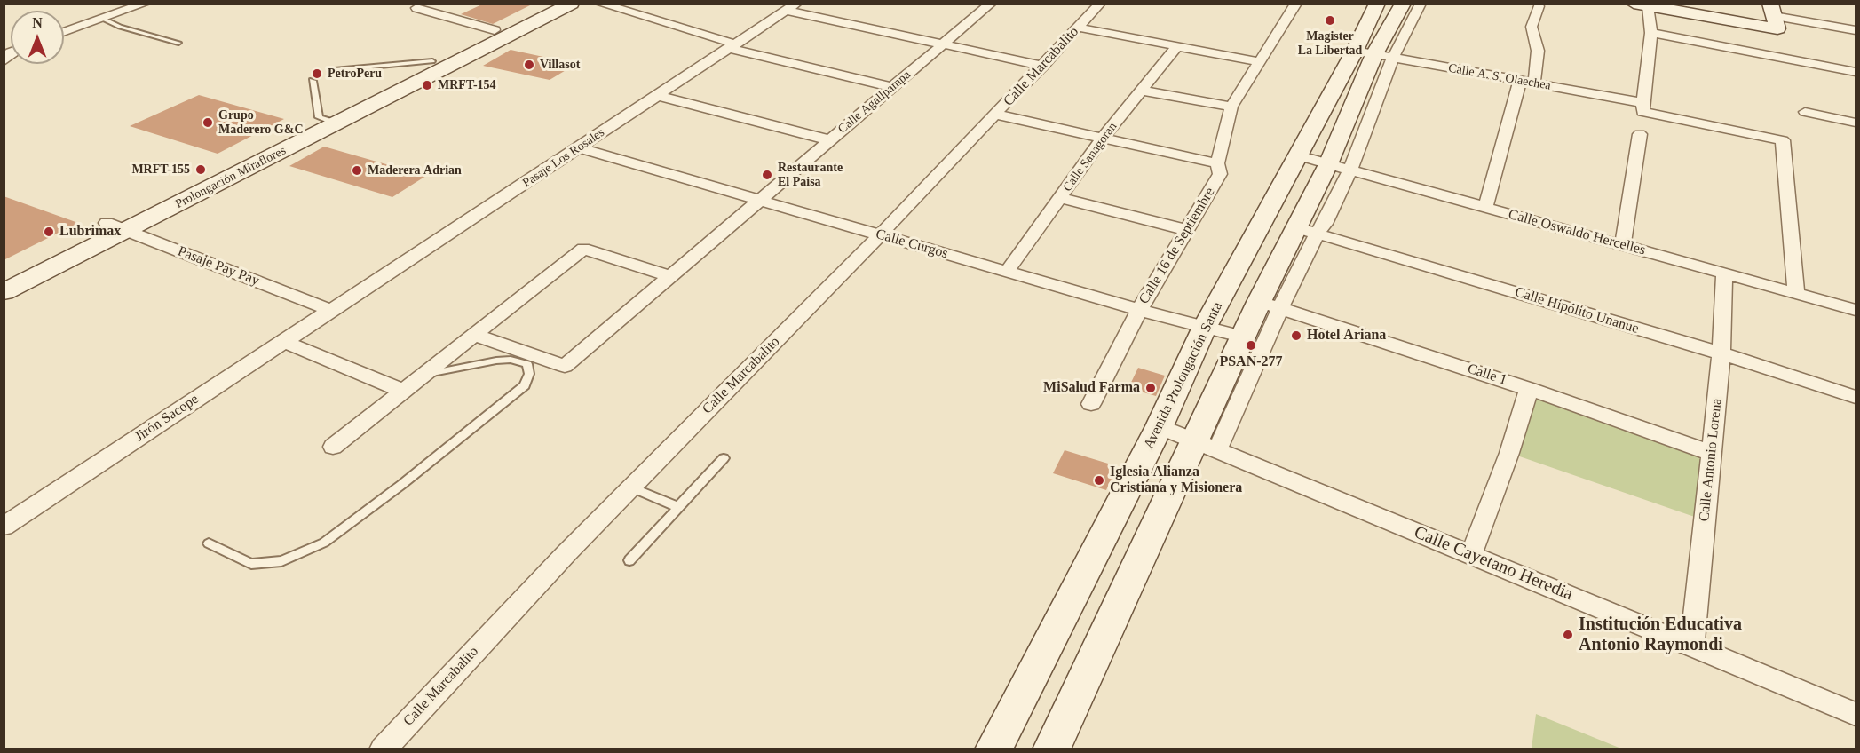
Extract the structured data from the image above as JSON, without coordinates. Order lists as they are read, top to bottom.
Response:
{
  "streets": {
    "street": [
      "Calle Marcabalito",
      "Calle A. S. Olaechea",
      "Calle Agallpampa",
      "Calle Sanagoran",
      "Pasaje Los Rosales",
      "Prolongación Miraflores",
      "Calle Oswaldo Hercelles",
      "Calle Curgos",
      "Calle 16 de Septiembre",
      "Pasaje Pay Pay",
      "Calle Hipólito Unanue",
      "Calle 1",
      "Avenida Prolongación Santa",
      "Jirón Sacope",
      "Calle Antonio Lorena",
      "Calle Cayetano Heredia"
    ]
  },
  "crossings": [
    ["Calle Marcabalito", "Calle Curgos"],
    ["Calle A. S. Olaechea", "Calle Oswaldo Hercelles"],
    ["Calle A. S. Olaechea", "Avenida Prolongación Santa"],
    ["Calle Agallpampa", "Calle Curgos"],
    ["Calle Sanagoran", "Calle Curgos"],
    ["Pasaje Los Rosales", "Calle Curgos"],
    ["Pasaje Los Rosales", "Pasaje Pay Pay"],
    ["Pasaje Los Rosales", "Jirón Sacope"],
    ["Prolongación Miraflores", "Pasaje Pay Pay"],
    ["Calle Oswaldo Hercelles", "Avenida Prolongación Santa"],
    ["Calle Oswaldo Hercelles", "Calle Antonio Lorena"],
    ["Calle Curgos", "Calle 16 de Septiembre"],
    ["Calle Curgos", "Avenida Prolongación Santa"],
    ["Pasaje Pay Pay", "Jirón Sacope"],
    ["Calle Hipólito Unanue", "Calle Antonio Lorena"],
    ["Calle 1", "Calle Antonio Lorena"],
    ["Avenida Prolongación Santa", "Calle Cayetano Heredia"],
    ["Calle Antonio Lorena", "Calle Cayetano Heredia"]
  ],
  "places": [
    "Magister La Libertad",
    "Villasot",
    "PetroPeru",
    "MRFT-154",
    "Grupo Maderero G&C",
    "MRFT-155",
    "Maderera Adrian",
    "Restaurante El Paisa",
    "Lubrimax",
    "Hotel Ariana",
    "PSAN-277",
    "MiSalud Farma",
    "Iglesia Alianza Cristiana y Misionera",
    "Institución Educativa Antonio Raymondi"
  ],
  "north": "top"
}
